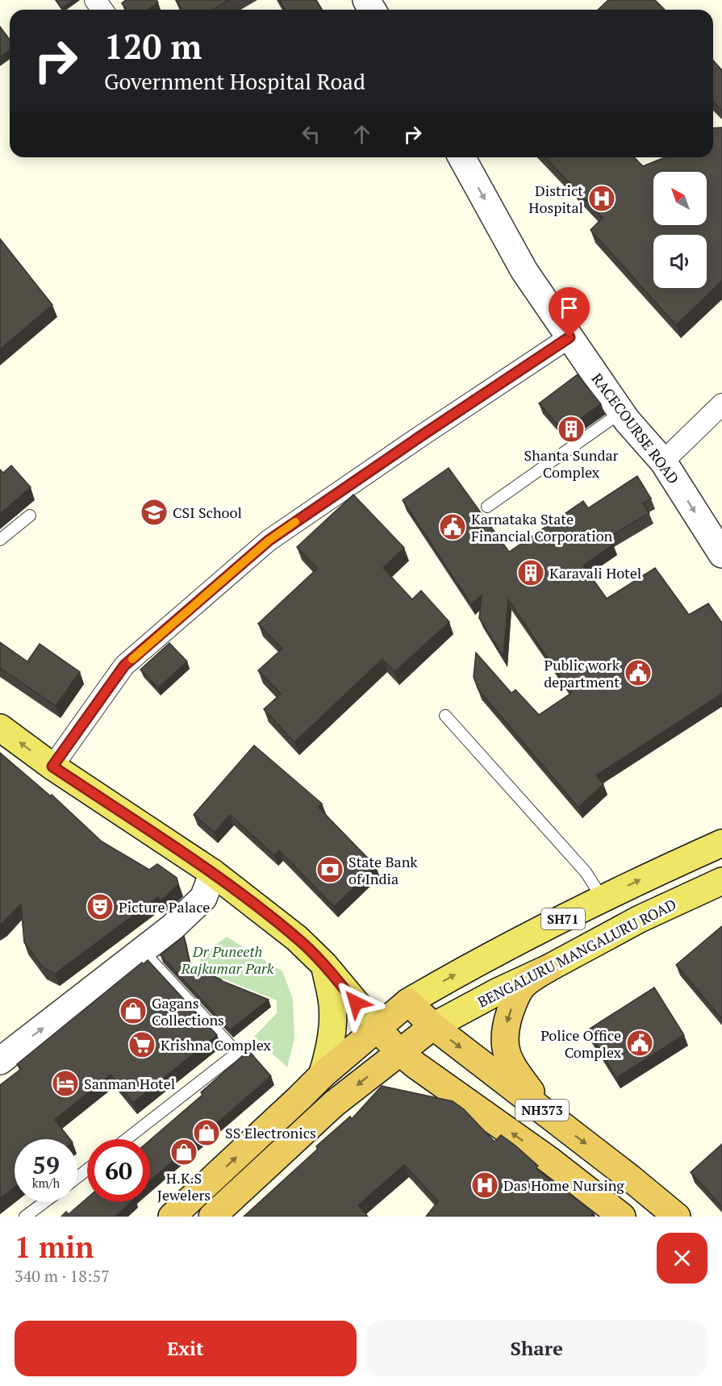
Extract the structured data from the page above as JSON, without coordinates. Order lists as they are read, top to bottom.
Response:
{
  "streets": {
    "highway": ["SH71", "NH373"],
    "main road": ["BENGALURU MANGALURU ROAD"],
    "street": ["RACECOURSE ROAD"]
  },
  "crossings": [
    ["SH71", "BENGALURU MANGALURU ROAD"],
    ["SH71", "NH373"],
    ["BENGALURU MANGALURU ROAD", "NH373"]
  ],
  "one_way": ["RACECOURSE ROAD"],
  "parks": ["Dr Puneeth Rajkumar Park"],
  "places": {
    "hospital": ["District Hospital", "Das Home Nursing"],
    "building": ["Shanta Sundar Complex", "Karavali Hotel"],
    "school or university": ["CSI School"],
    "public building": ["Karnataka State Financial Corporation", "Public work department", "Police Office Complex"],
    "bank": ["State Bank of India"],
    "theatre": ["Picture Palace"],
    "shop": ["Gagans Collections", "SS Electronics", "H.K.S Jewelers"],
    "supermarket": ["Krishna Complex"],
    "hotel": ["Sanman Hotel"]
  },
  "north": "top left",
  "page": {
    "turn": ["120 m", "Government Hospital Road"],
    "speed": "59 km/h",
    "limit": "60",
    "heading": ["1 min", "340 m · 18:57"],
    "buttons": ["Exit", "Share"]
  }
}
